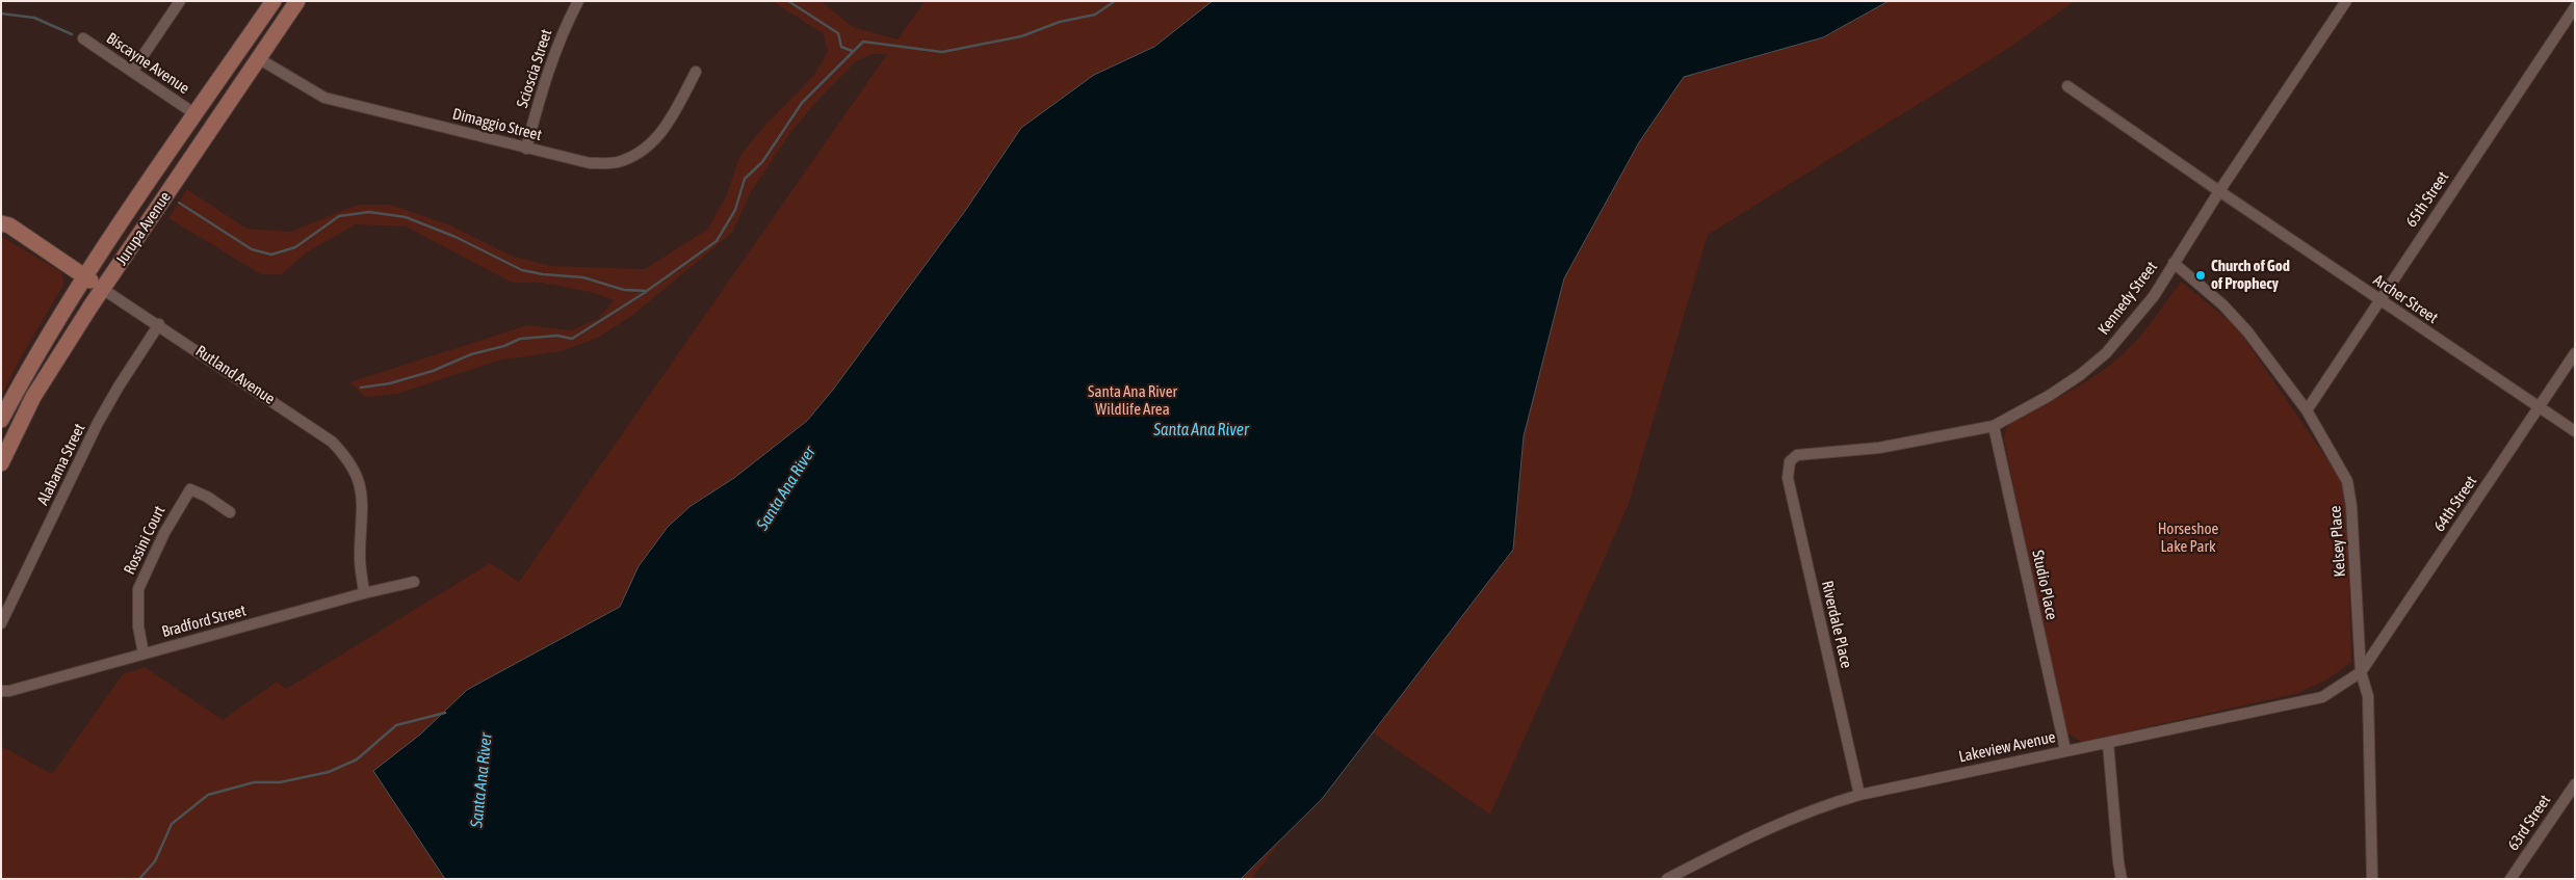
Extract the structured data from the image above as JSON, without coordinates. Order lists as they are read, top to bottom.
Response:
{
  "streets": {
    "main road": ["Jurupa Avenue", "Rutland Avenue"],
    "street": [
      "Biscayne Avenue",
      "Scioscia Street",
      "Dimaggio Street",
      "65th Street",
      "Kennedy Street",
      "Archer Street",
      "Alabama Street",
      "64th Street",
      "Rossini Court",
      "Kelsey Place",
      "Studio Place",
      "Bradford Street",
      "Riverdale Place",
      "Lakeview Avenue",
      "63rd Street"
    ]
  },
  "crossings": [
    ["Biscayne Avenue", "Jurupa Avenue"],
    ["Scioscia Street", "Dimaggio Street"],
    ["Dimaggio Street", "Jurupa Avenue"],
    ["65th Street", "Archer Street"],
    ["65th Street", "Kelsey Place"],
    ["Jurupa Avenue", "Rutland Avenue"],
    ["Kennedy Street", "Archer Street"],
    ["Kennedy Street", "Kelsey Place"],
    ["Kennedy Street", "Studio Place"],
    ["Kennedy Street", "Riverdale Place"],
    ["Archer Street", "64th Street"],
    ["Rutland Avenue", "Alabama Street"],
    ["Rutland Avenue", "Bradford Street"],
    ["64th Street", "Kelsey Place"],
    ["64th Street", "Lakeview Avenue"],
    ["Rossini Court", "Bradford Street"],
    ["Kelsey Place", "Lakeview Avenue"],
    ["Studio Place", "Lakeview Avenue"],
    ["Riverdale Place", "Lakeview Avenue"]
  ],
  "water": ["Santa Ana River"],
  "parks": ["Santa Ana River Wildlife Area", "Horseshoe Lake Park"],
  "places": ["Church of God of Prophecy"]
}
